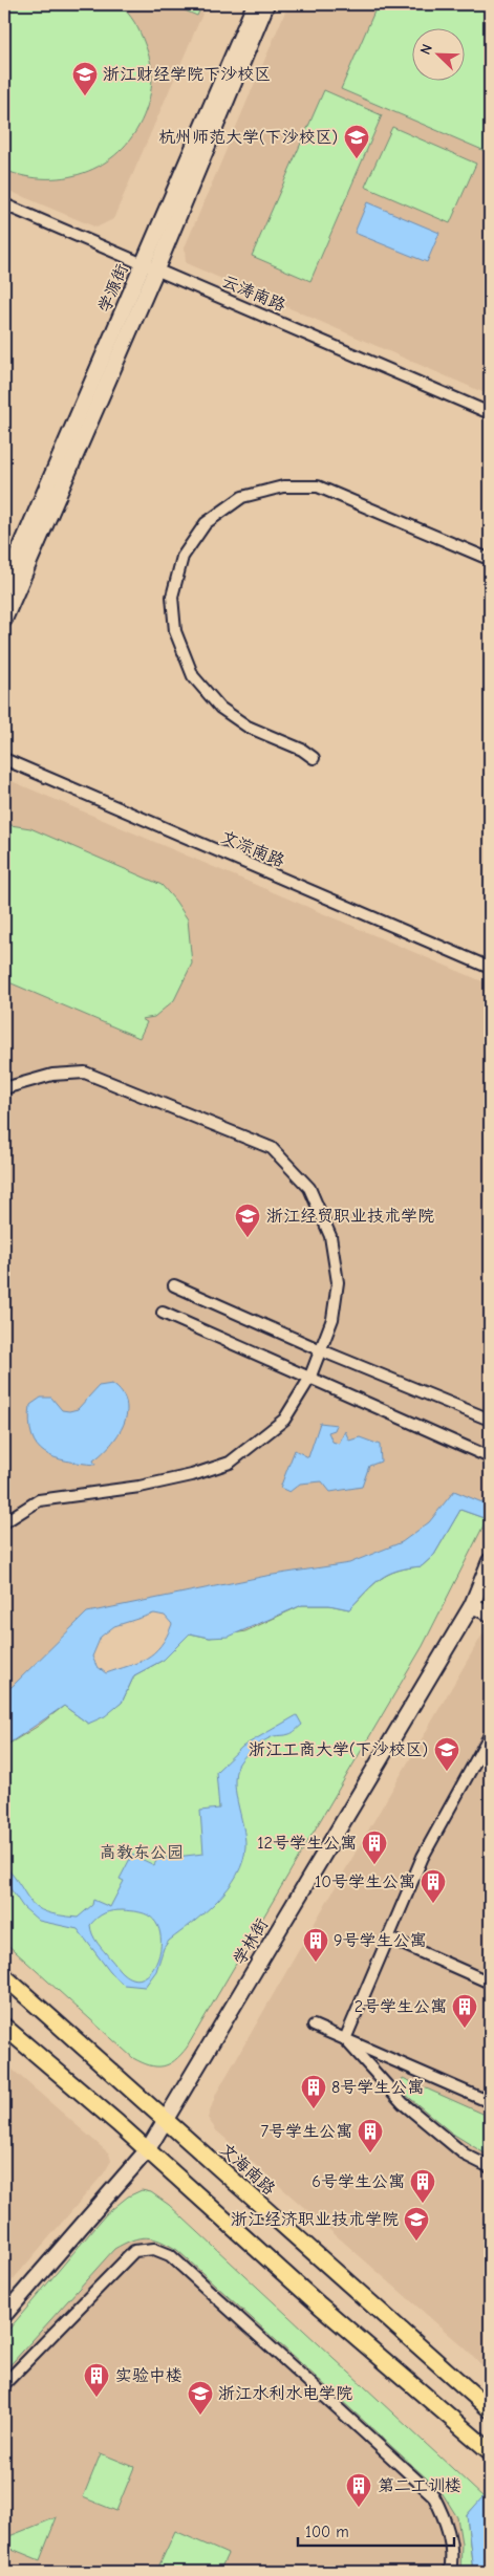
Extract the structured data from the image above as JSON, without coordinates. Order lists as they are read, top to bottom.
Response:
{
  "streets": {
    "main road": ["学源街", "学林街", "文海南路"],
    "street": ["云涛南路", "文淙南路"]
  },
  "crossings": [
    ["学源街", "云涛南路"],
    ["学林街", "文海南路"]
  ],
  "parks": ["高教东公园"],
  "places": {
    "school or university": [
      "浙江财经学院下沙校区",
      "杭州师范大学(下沙校区)",
      "浙江经贸职业技术学院",
      "浙江工商大学(下沙校区)",
      "浙江经济职业技术学院",
      "浙江水利水电学院"
    ],
    "building": [
      "12号学生公寓",
      "10号学生公寓",
      "9号学生公寓",
      "2号学生公寓",
      "8号学生公寓",
      "7号学生公寓",
      "6号学生公寓",
      "实验中楼",
      "第二工训楼"
    ]
  },
  "scale_bar": "100 m",
  "north": "top left"
}
